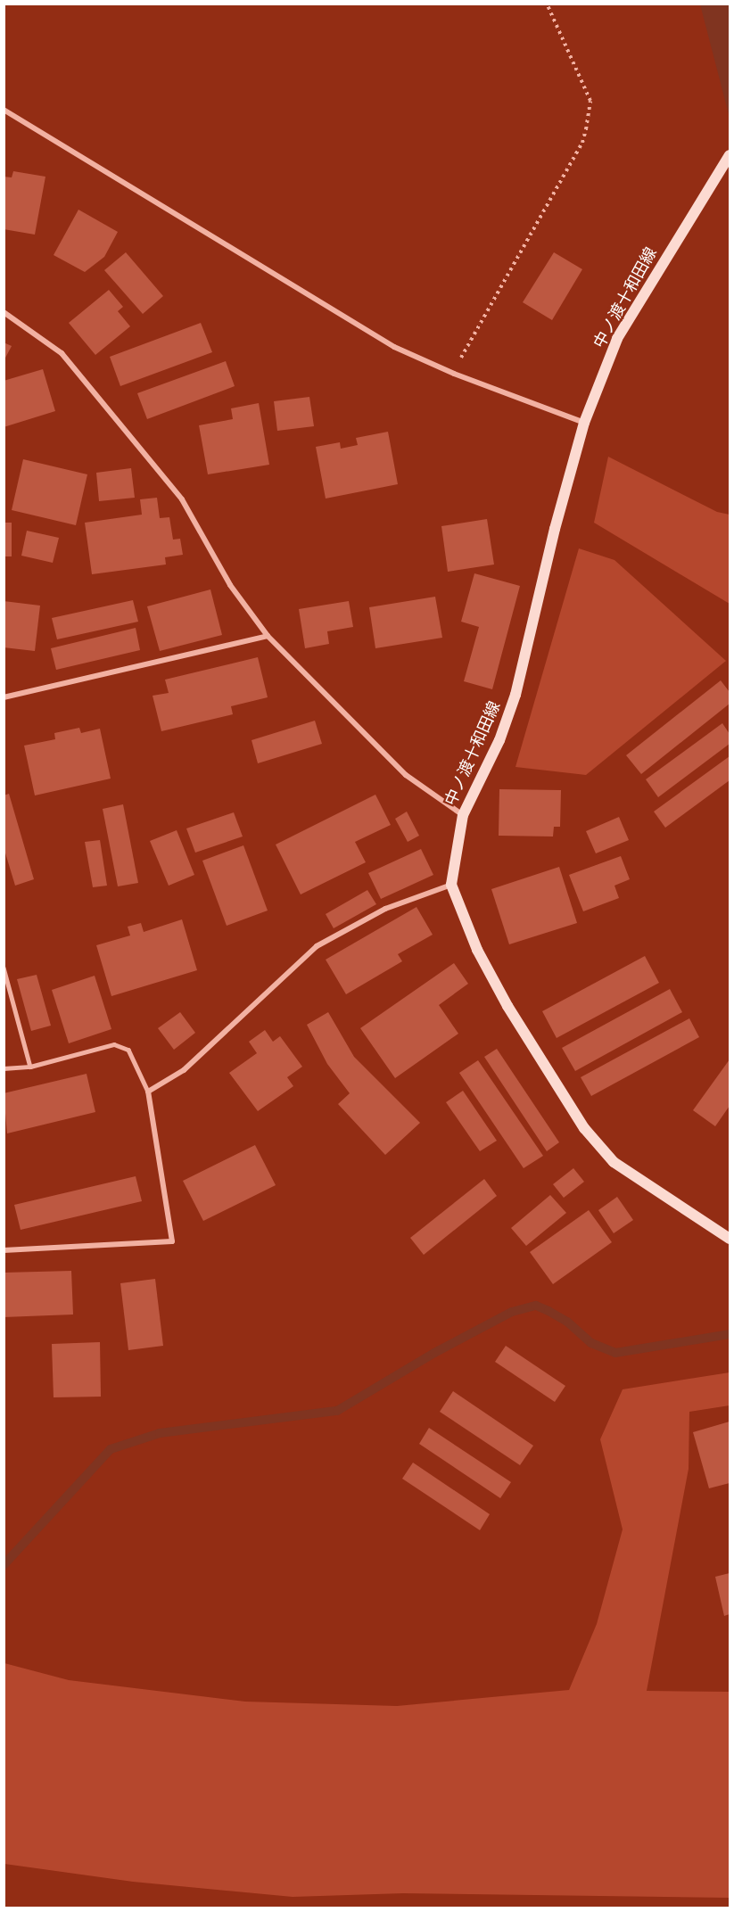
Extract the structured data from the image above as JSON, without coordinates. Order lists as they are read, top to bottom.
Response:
{
  "streets": {
    "main road": ["中ノ渡十和田線"]
  }
}
